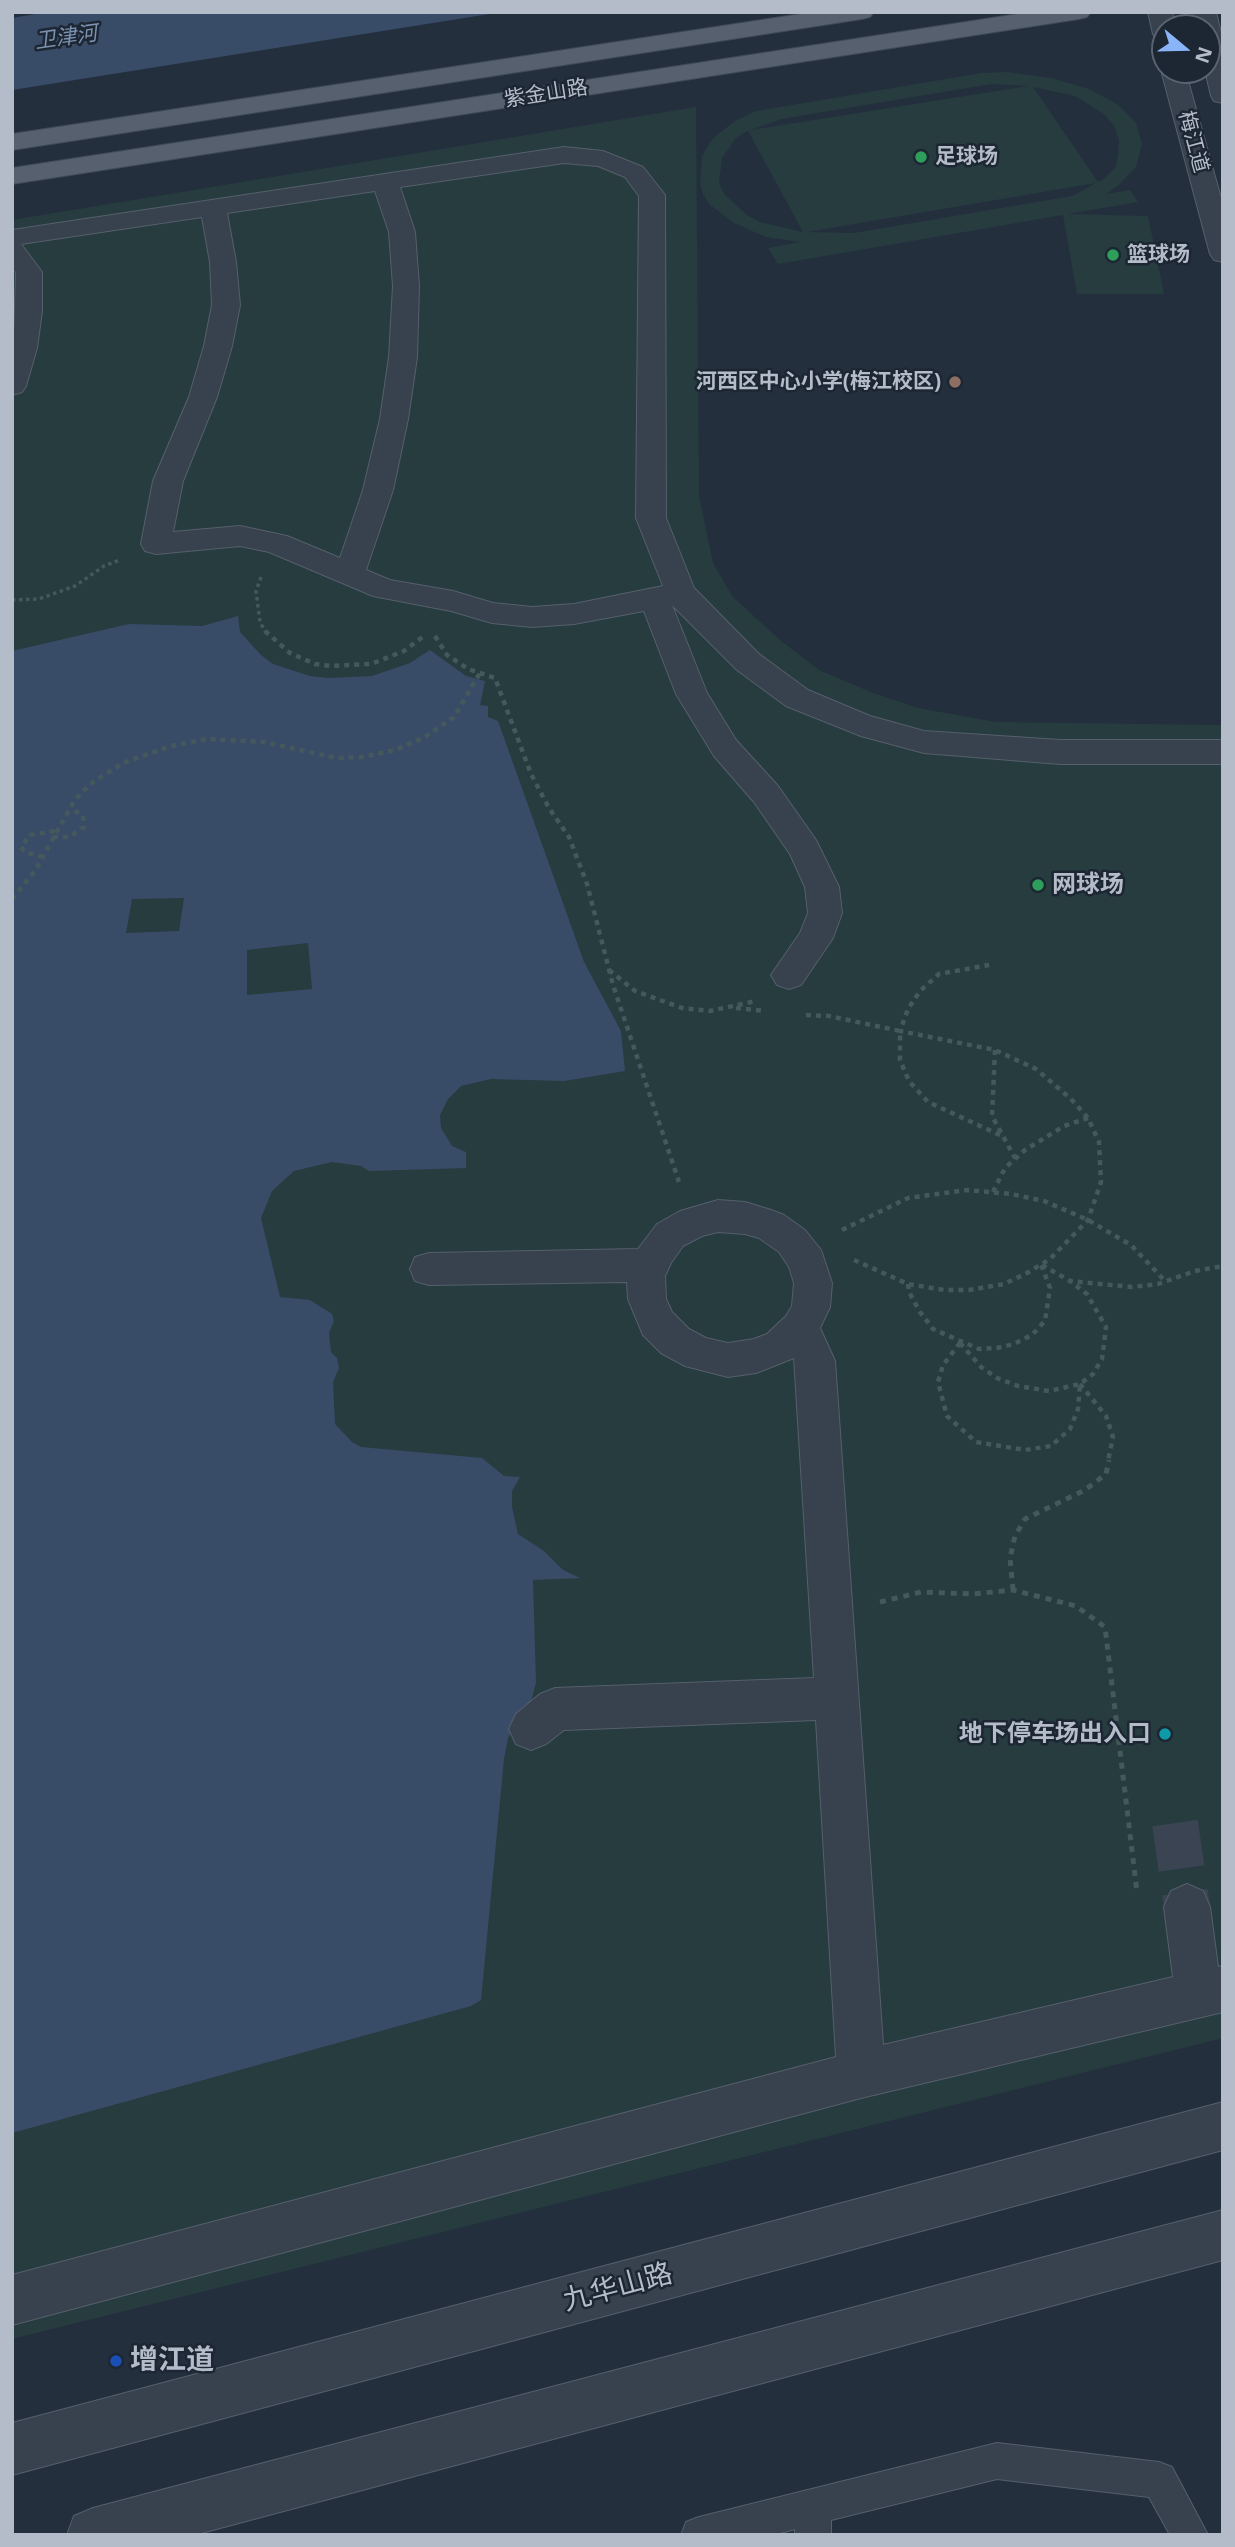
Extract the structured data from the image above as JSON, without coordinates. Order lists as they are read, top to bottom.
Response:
{
  "streets": {
    "main road": ["紫金山路"],
    "street": ["梅江道", "九华山路"]
  },
  "water": ["卫津河"],
  "places": [
    "足球场",
    "篮球场",
    "河西区中心小学(梅江校区)",
    "网球场",
    "地下停车场出入口",
    "增江道"
  ],
  "north": "right"
}
